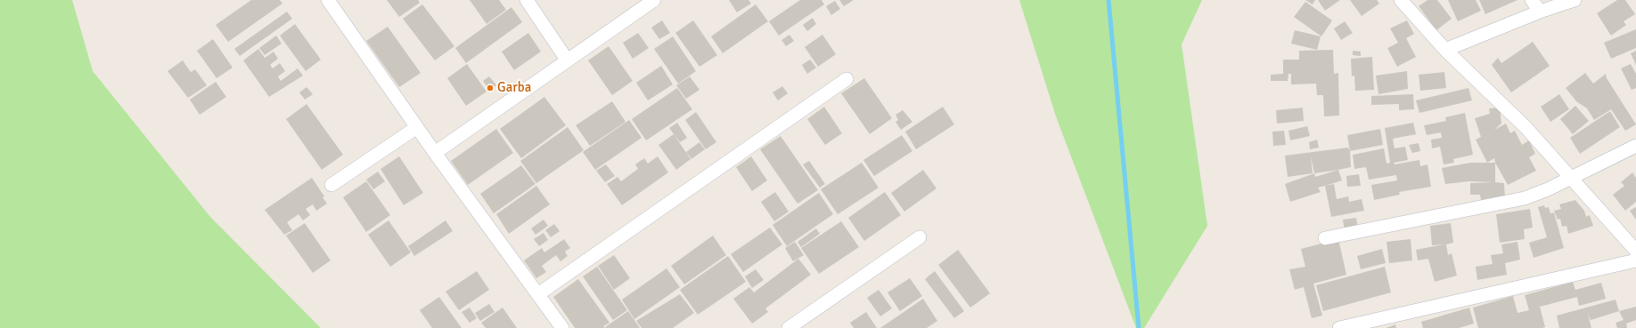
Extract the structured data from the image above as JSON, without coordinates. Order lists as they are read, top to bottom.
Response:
{
  "places": ["Garba"]
}
